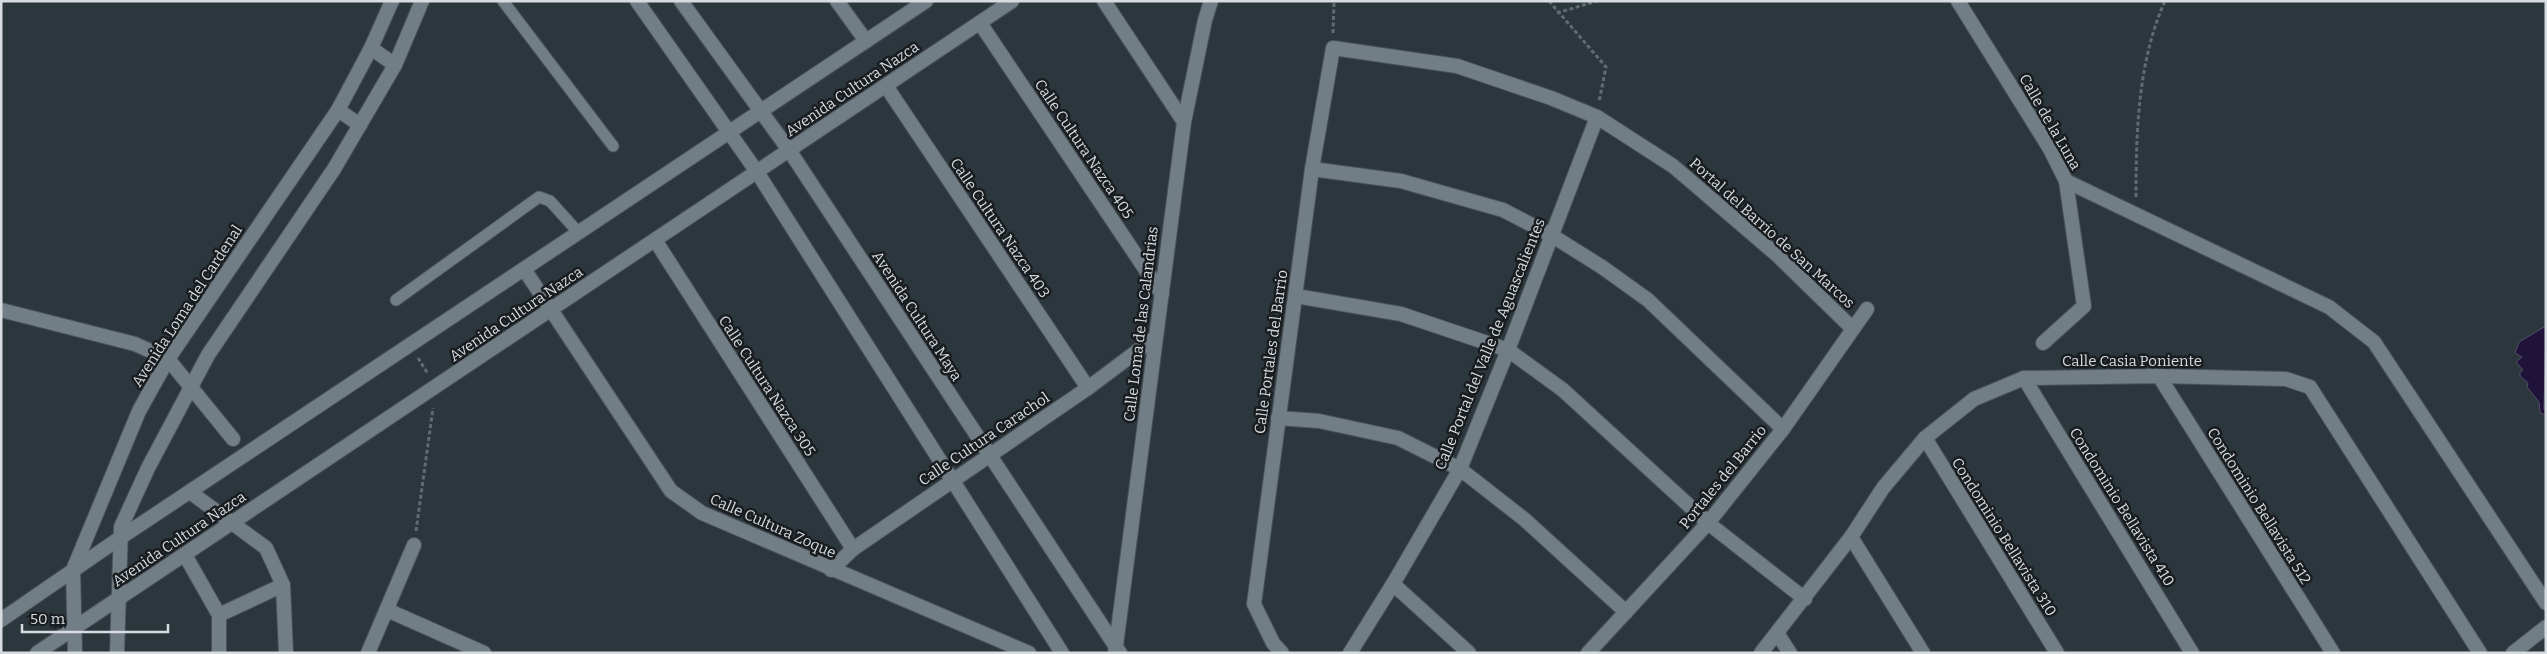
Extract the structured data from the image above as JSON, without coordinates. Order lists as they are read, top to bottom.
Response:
{
  "streets": {
    "street": [
      "Avenida Cultura Nazca",
      "Calle de la Luna",
      "Calle Cultura Nazca 405",
      "Calle Cultura Nazca 403",
      "Portal del Barrio de San Marcos",
      "Avenida Loma del Cardenal",
      "Avenida Cultura Maya",
      "Calle Loma de las Calandrias",
      "Calle Portal del Valle de Aguascalientes",
      "Calle Portales del Barrio",
      "Calle Casia Poniente",
      "Calle Cultura Nazca 305",
      "Calle Cultura Carachol",
      "Portales del Barrio",
      "Condominio Bellavista 512",
      "Condominio Bellavista 410",
      "Calle Cultura Zoque",
      "Condominio Bellavista 310"
    ]
  },
  "crossings": [
    ["Avenida Cultura Nazca", "Calle Cultura Nazca 405"],
    ["Avenida Cultura Nazca", "Calle Cultura Nazca 403"],
    ["Avenida Cultura Nazca", "Avenida Loma del Cardenal"],
    ["Avenida Cultura Nazca", "Avenida Cultura Maya"],
    ["Avenida Cultura Nazca", "Calle Cultura Nazca 305"],
    ["Avenida Cultura Nazca", "Calle Cultura Zoque"],
    ["Calle Cultura Nazca 405", "Calle Loma de las Calandrias"],
    ["Calle Cultura Nazca 403", "Calle Cultura Carachol"],
    ["Portal del Barrio de San Marcos", "Calle Portal del Valle de Aguascalientes"],
    ["Portal del Barrio de San Marcos", "Calle Portales del Barrio"],
    ["Portal del Barrio de San Marcos", "Portales del Barrio"],
    ["Avenida Cultura Maya", "Calle Loma de las Calandrias"],
    ["Avenida Cultura Maya", "Calle Cultura Carachol"],
    ["Calle Loma de las Calandrias", "Calle Cultura Carachol"],
    ["Calle Casia Poniente", "Condominio Bellavista 512"],
    ["Calle Casia Poniente", "Condominio Bellavista 410"],
    ["Calle Casia Poniente", "Condominio Bellavista 310"],
    ["Calle Cultura Nazca 305", "Calle Cultura Carachol"],
    ["Calle Cultura Carachol", "Calle Cultura Zoque"]
  ],
  "scale_bar": "50 m"
}
